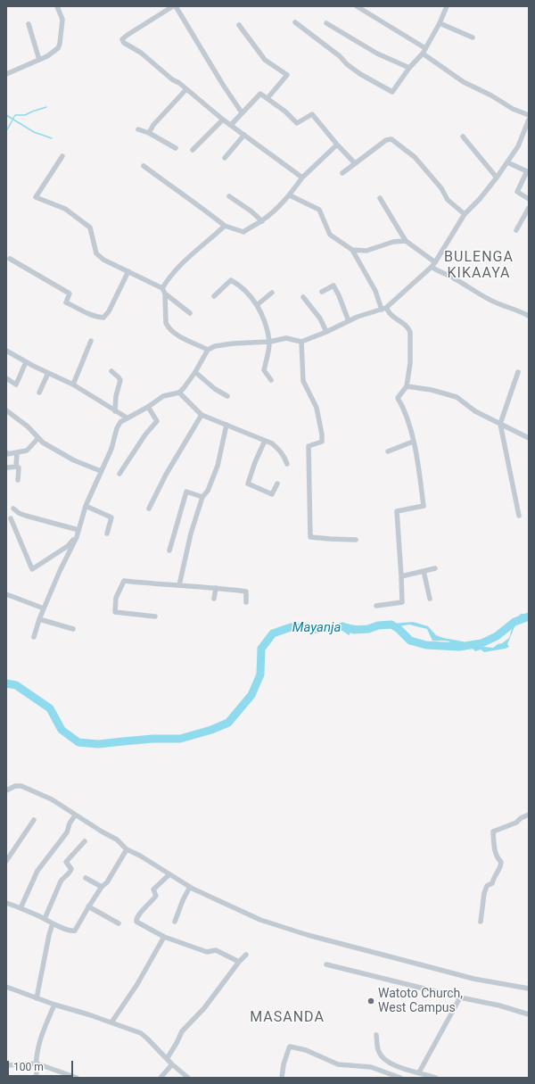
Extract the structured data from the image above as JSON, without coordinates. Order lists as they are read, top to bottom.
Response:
{
  "districts": ["BULENGA KIKAAYA", "MASANDA"],
  "water": ["Mayanja"],
  "places": ["Watoto Church, West Campus"],
  "scale_bar": "100 m"
}
